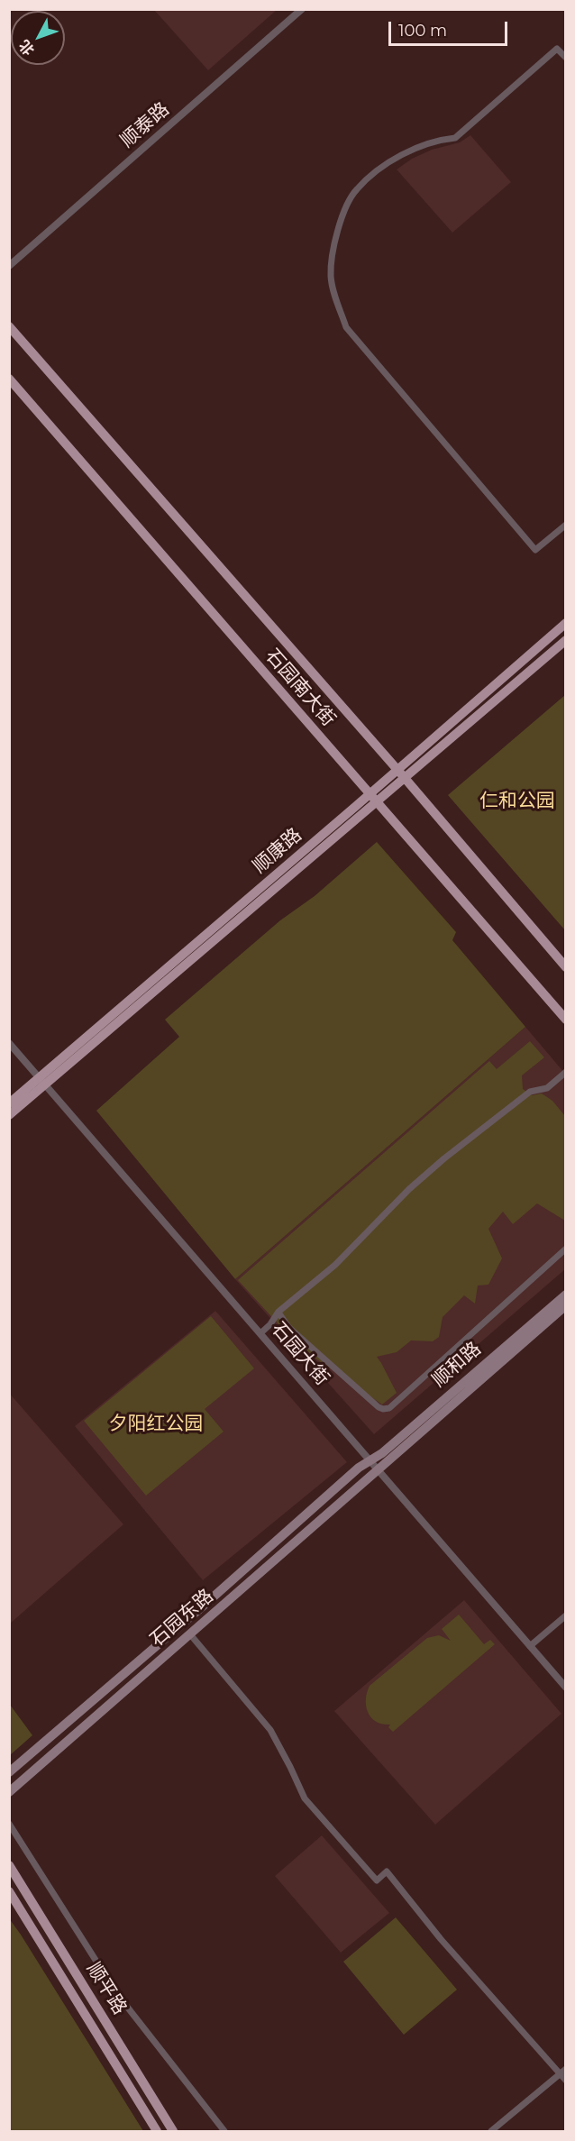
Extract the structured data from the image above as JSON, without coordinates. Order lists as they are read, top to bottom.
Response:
{
  "streets": {
    "main road": [
      "石园南大街",
      "顺康路",
      "顺和路",
      "石园东路",
      "顺平路"
    ],
    "street": ["顺泰路", "石园大街"]
  },
  "crossings": [
    ["石园南大街", "顺康路"],
    ["顺康路", "石园大街"],
    ["石园大街", "顺和路"],
    ["石园大街", "石园东路"],
    ["顺和路", "石园东路"]
  ],
  "parks": ["仁和公园", "夕阳红公园"],
  "scale_bar": "100 m",
  "north": "bottom left"
}
